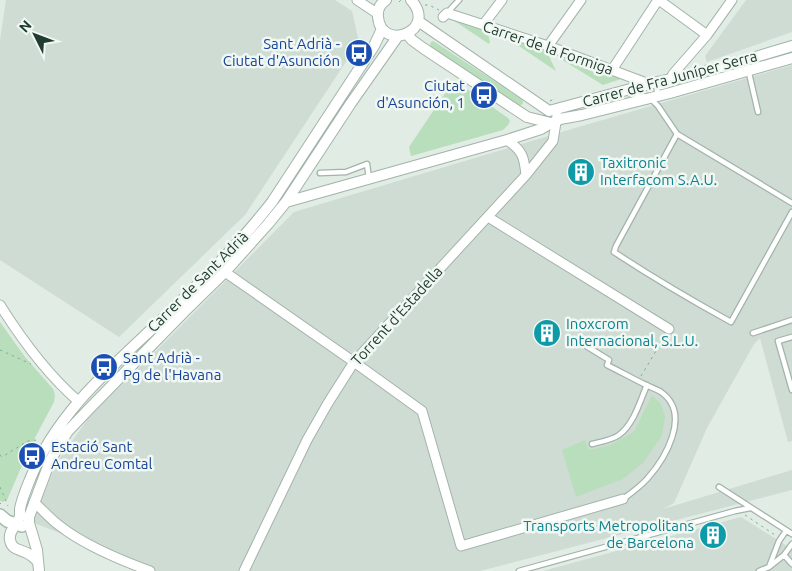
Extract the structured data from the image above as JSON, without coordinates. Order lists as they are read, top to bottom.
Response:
{
  "streets": {
    "street": [
      "Carrer de la Formiga",
      "Carrer de Fra Juníper Serra",
      "Carrer de Sant Adrià",
      "Torrent d'Estadella"
    ]
  },
  "crossings": [
    ["Carrer de la Formiga", "Carrer de Fra Juníper Serra"],
    ["Carrer de Fra Juníper Serra", "Carrer de Sant Adrià"],
    ["Carrer de Fra Juníper Serra", "Torrent d'Estadella"]
  ],
  "places": {
    "bus stop": [
      "Sant Adrià - Ciutat d'Asunción",
      "Ciutat d'Asunción, 1",
      "Sant Adrià - Pg de l'Havana",
      "Estació Sant Andreu Comtal"
    ],
    "building": ["Taxitronic Interfacom S.A.U.", "Inoxcrom Internacional, S.L.U.", "Transports Metropolitans de Barcelona"]
  },
  "north": "top left"
}
